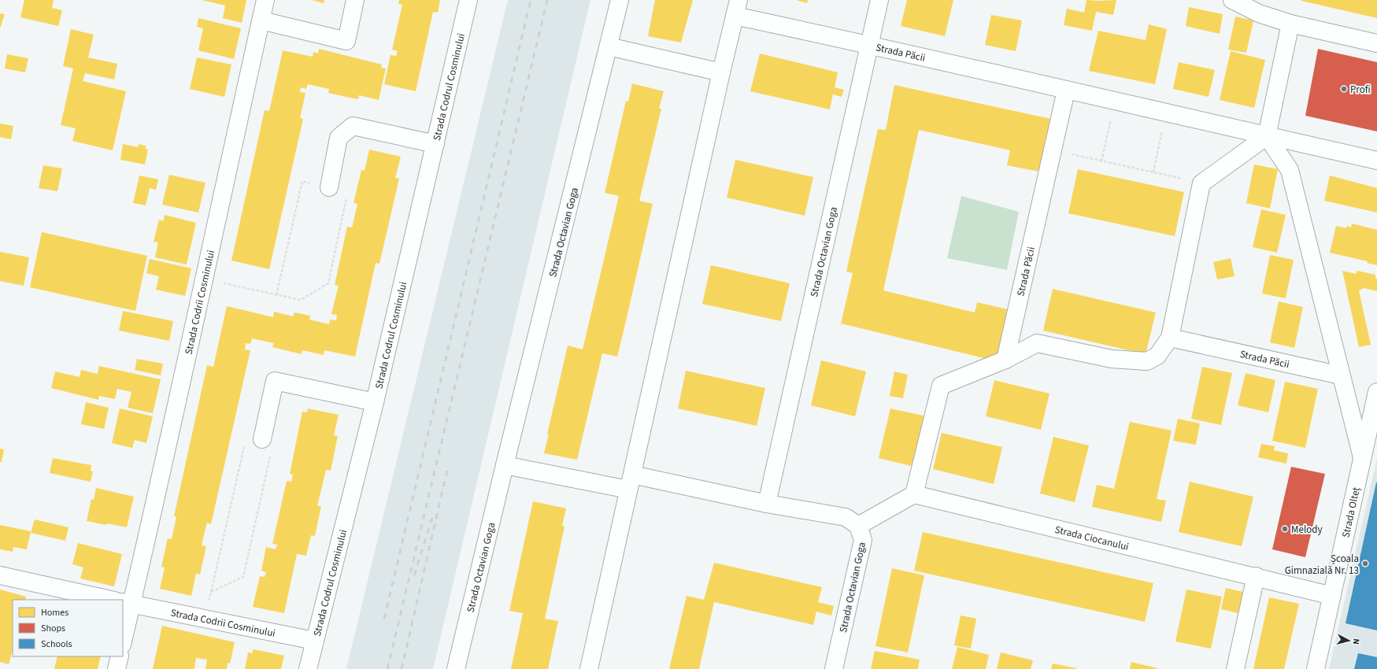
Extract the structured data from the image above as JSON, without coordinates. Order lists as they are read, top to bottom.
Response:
{
  "streets": {
    "street": [
      "Strada Păcii",
      "Strada Codrul Cosminului",
      "Strada Octavian Goga",
      "Strada Codrii Cosminului",
      "Strada Olteț",
      "Strada Ciocanului"
    ]
  },
  "crossings": [
    ["Strada Păcii", "Strada Octavian Goga"],
    ["Strada Codrul Cosminului", "Strada Codrii Cosminului"],
    ["Strada Olteț", "Strada Ciocanului"]
  ],
  "places": ["Profi", "Melody", "Școala Gimnazială Nr. 13"],
  "legend": ["Homes", "Shops", "Schools"],
  "north": "right"
}
